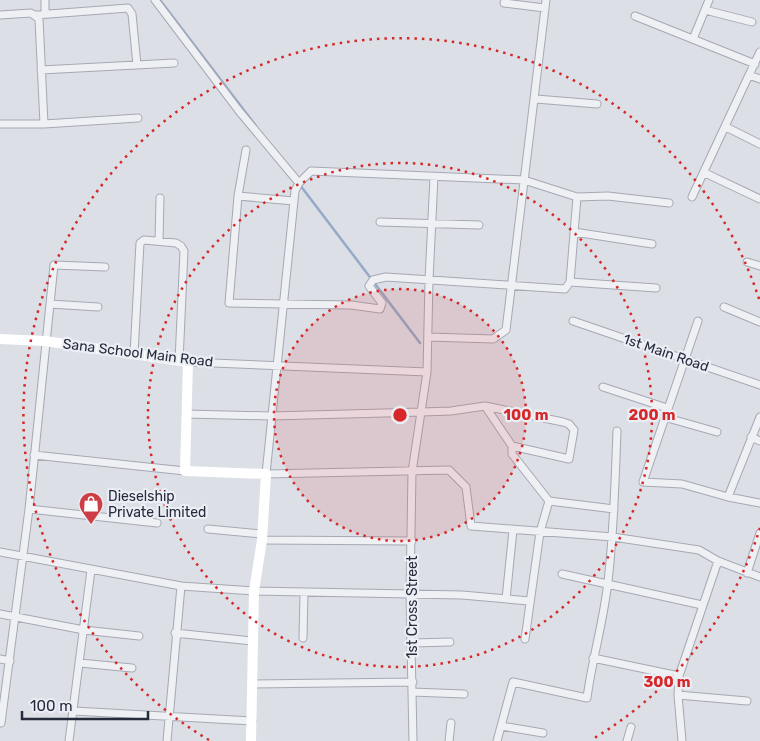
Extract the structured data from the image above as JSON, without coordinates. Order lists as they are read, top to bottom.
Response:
{
  "streets": {
    "street": ["Sana School Main Road", "1st Main Road", "1st Cross Street"]
  },
  "places": {
    "shop": ["Dieselship Private Limited"]
  },
  "scale_bar": "100 m",
  "rings": ["100 m", "200 m", "300 m"]
}
